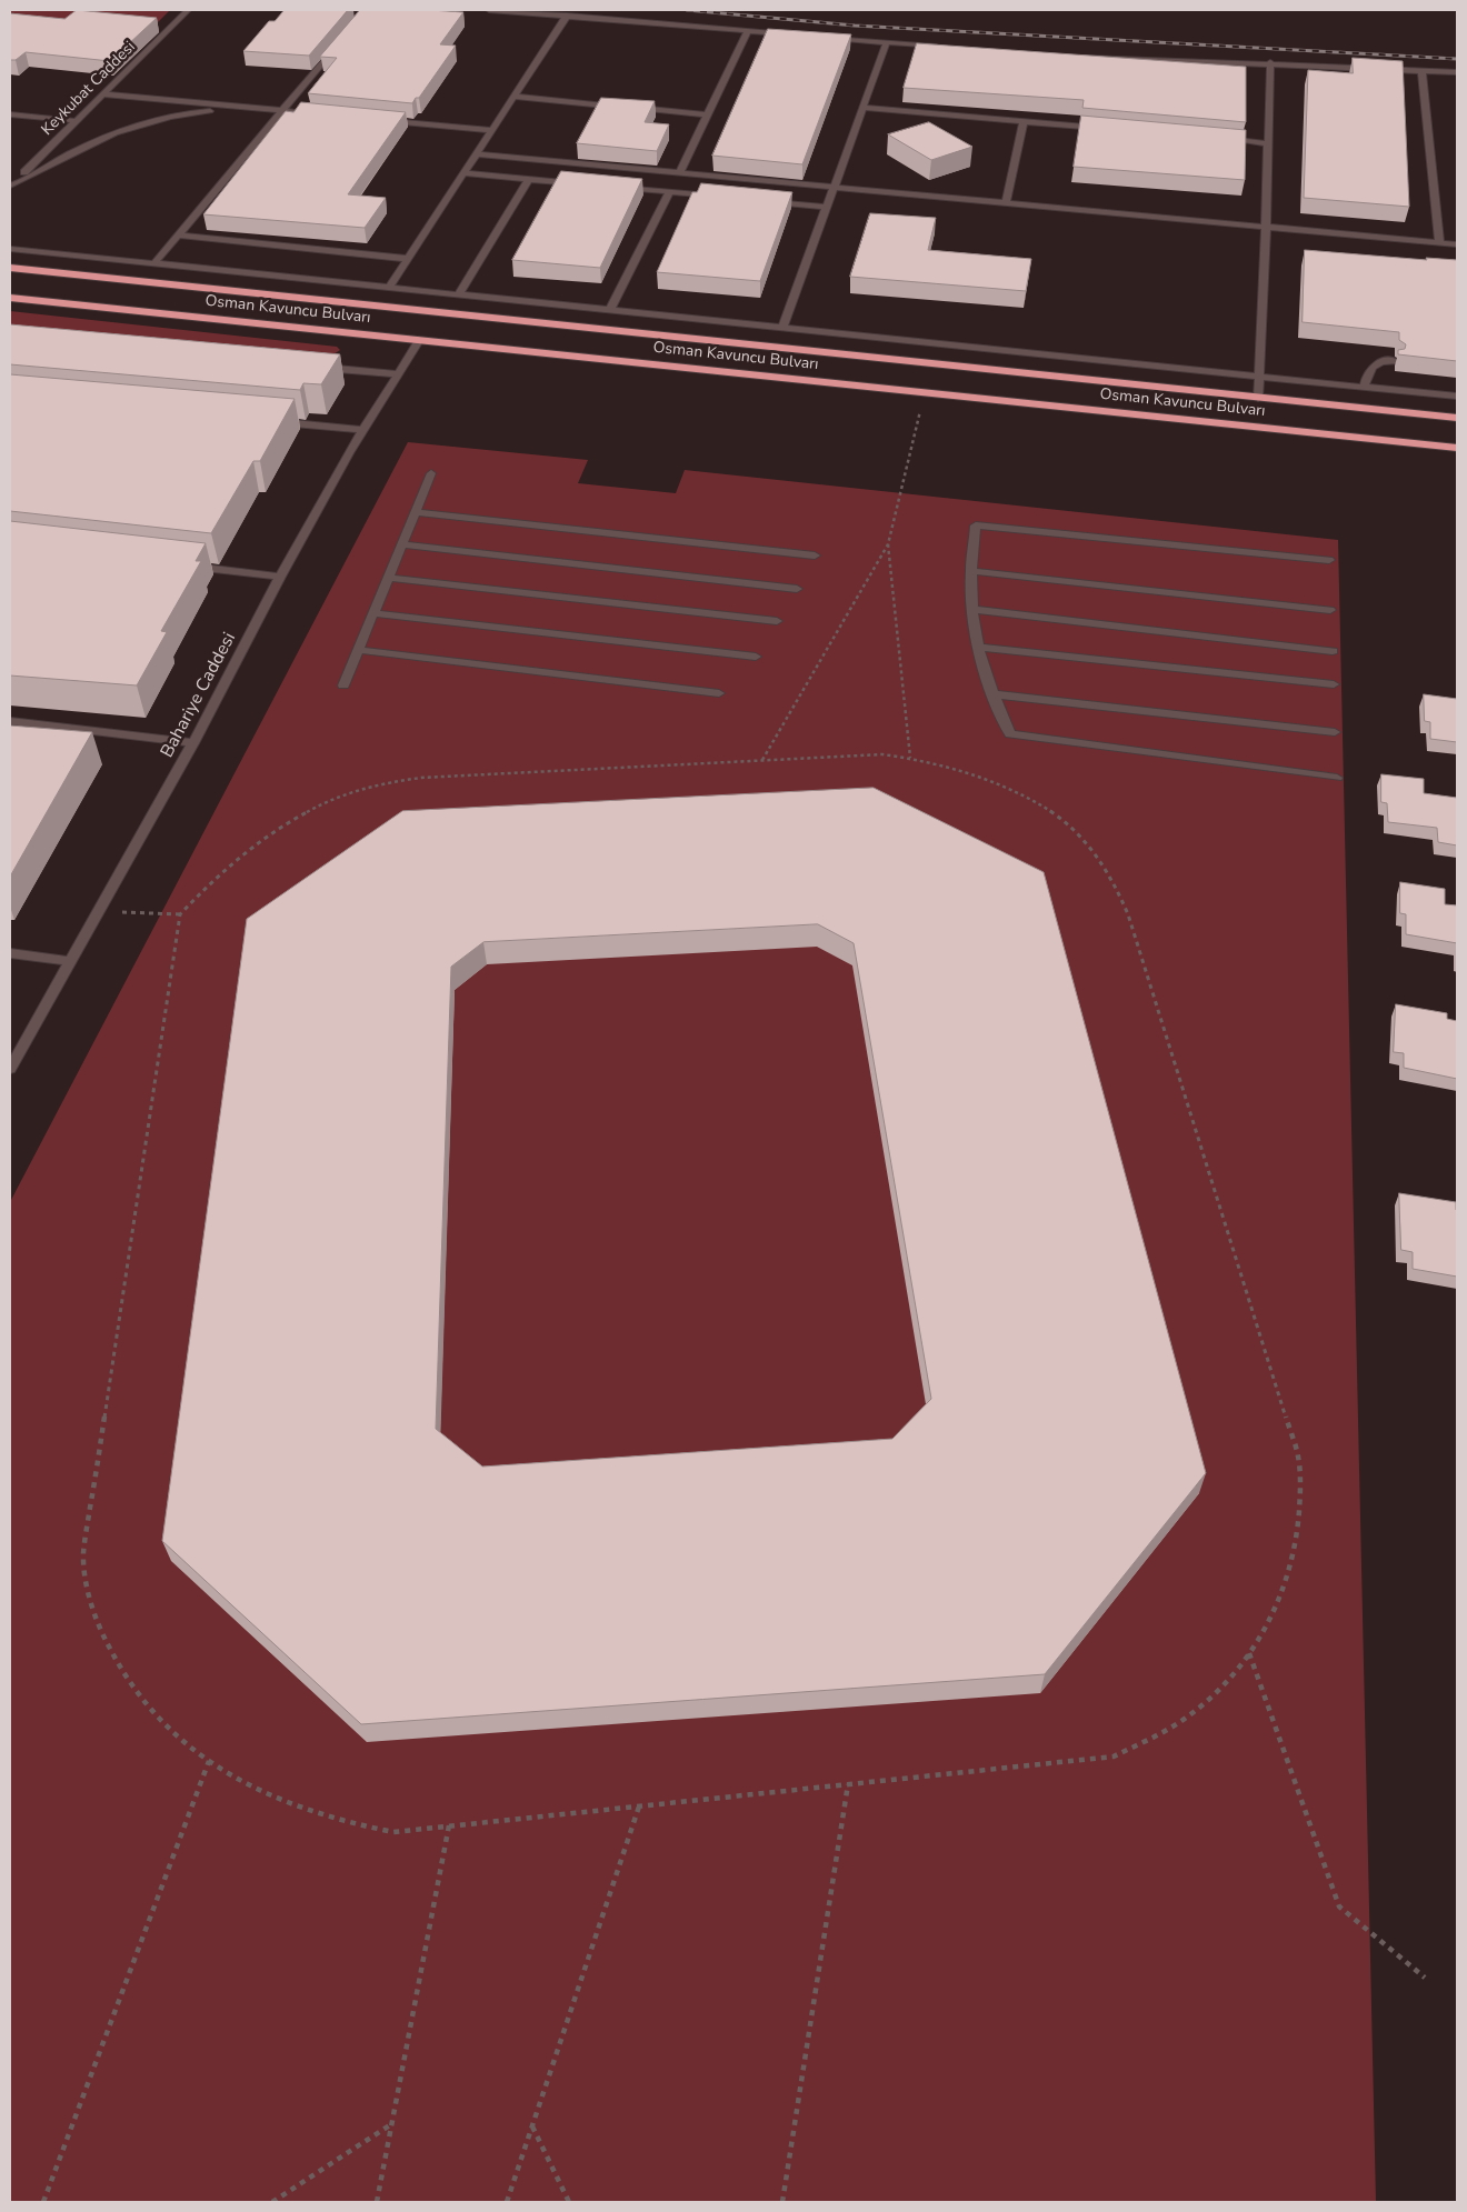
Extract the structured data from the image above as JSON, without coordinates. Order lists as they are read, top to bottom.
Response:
{
  "streets": {
    "highway": ["Osman Kavuncu Bulvarı"],
    "street": ["Keykubat Caddesi", "Bahariye Caddesi"]
  },
  "crossings": [
    ["Osman Kavuncu Bulvarı", "Bahariye Caddesi"]
  ]
}
